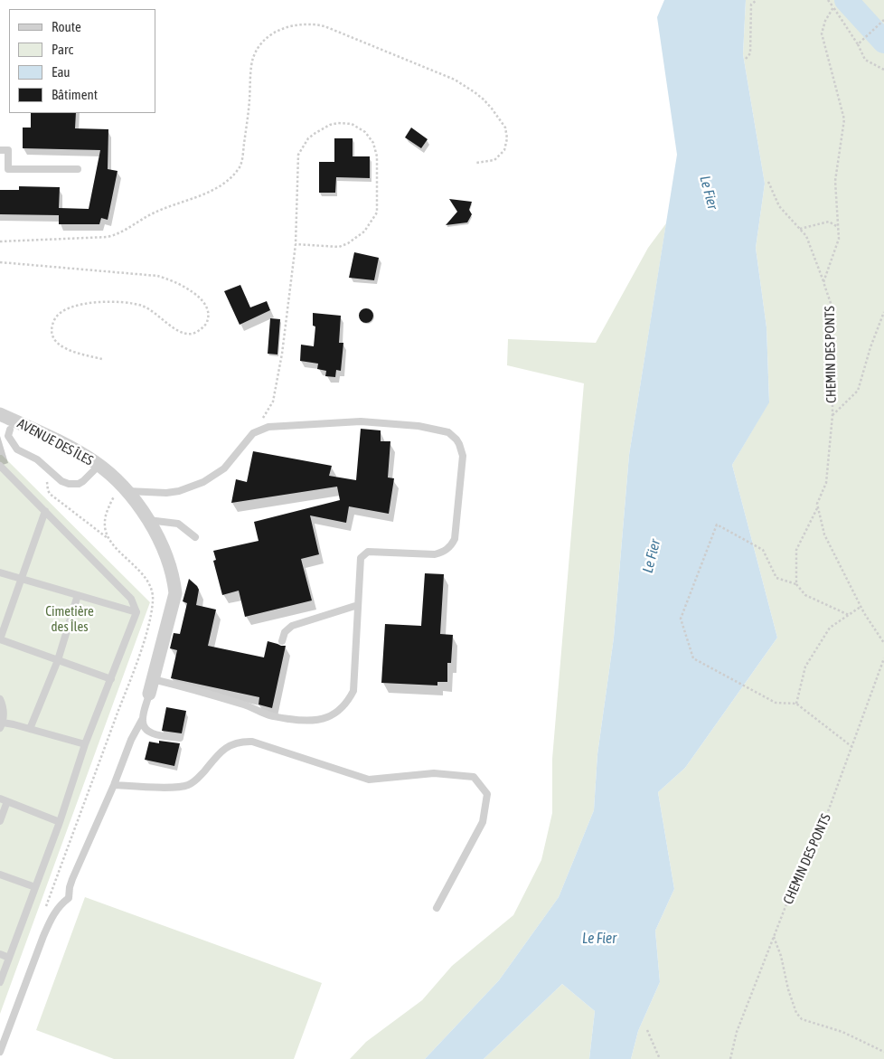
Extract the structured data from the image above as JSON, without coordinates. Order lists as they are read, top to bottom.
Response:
{
  "streets": {
    "street": ["AVENUE DES ÎLES"],
    "path": ["CHEMIN DES PONTS"]
  },
  "water": ["Le Fier"],
  "parks": ["Cimetière des Îles"],
  "legend": [
    "Route",
    "Parc",
    "Eau",
    "Bâtiment"
  ]
}
